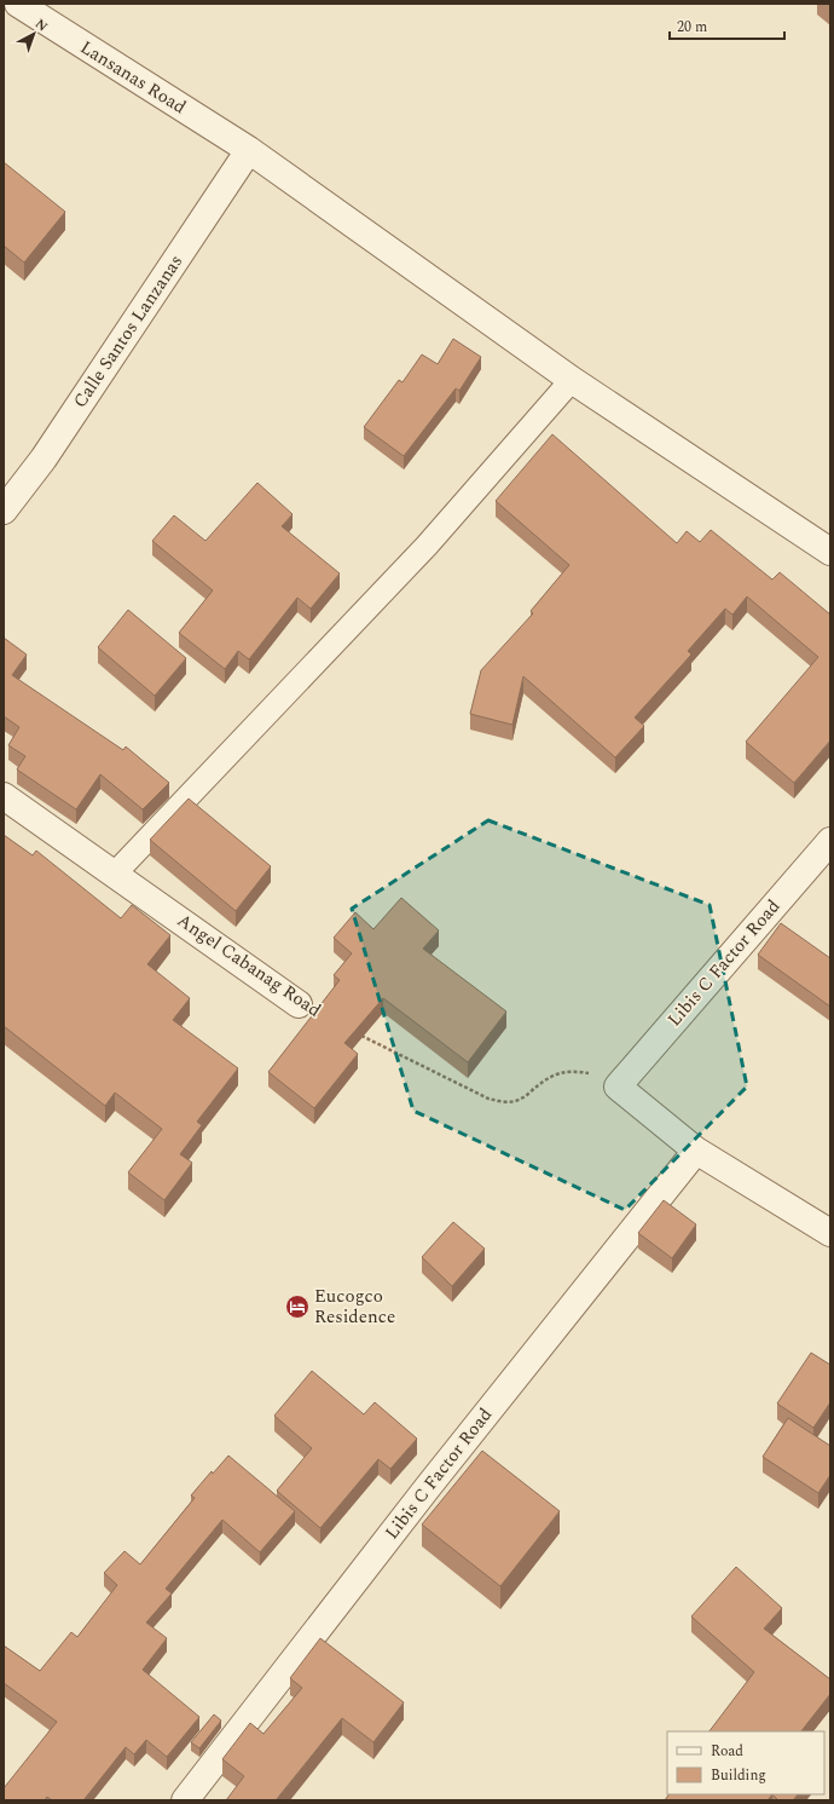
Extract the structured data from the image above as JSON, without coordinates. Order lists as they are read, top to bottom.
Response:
{
  "streets": {
    "street": [
      "Lansanas Road",
      "Calle Santos Lanzanas",
      "Libis C Factor Road",
      "Angel Cabanag Road"
    ]
  },
  "crossings": [
    ["Lansanas Road", "Calle Santos Lanzanas"]
  ],
  "places": {
    "hotel": ["Eucogco Residence"]
  },
  "legend": ["Road", "Building"],
  "scale_bar": "20 m",
  "north": "top right"
}
